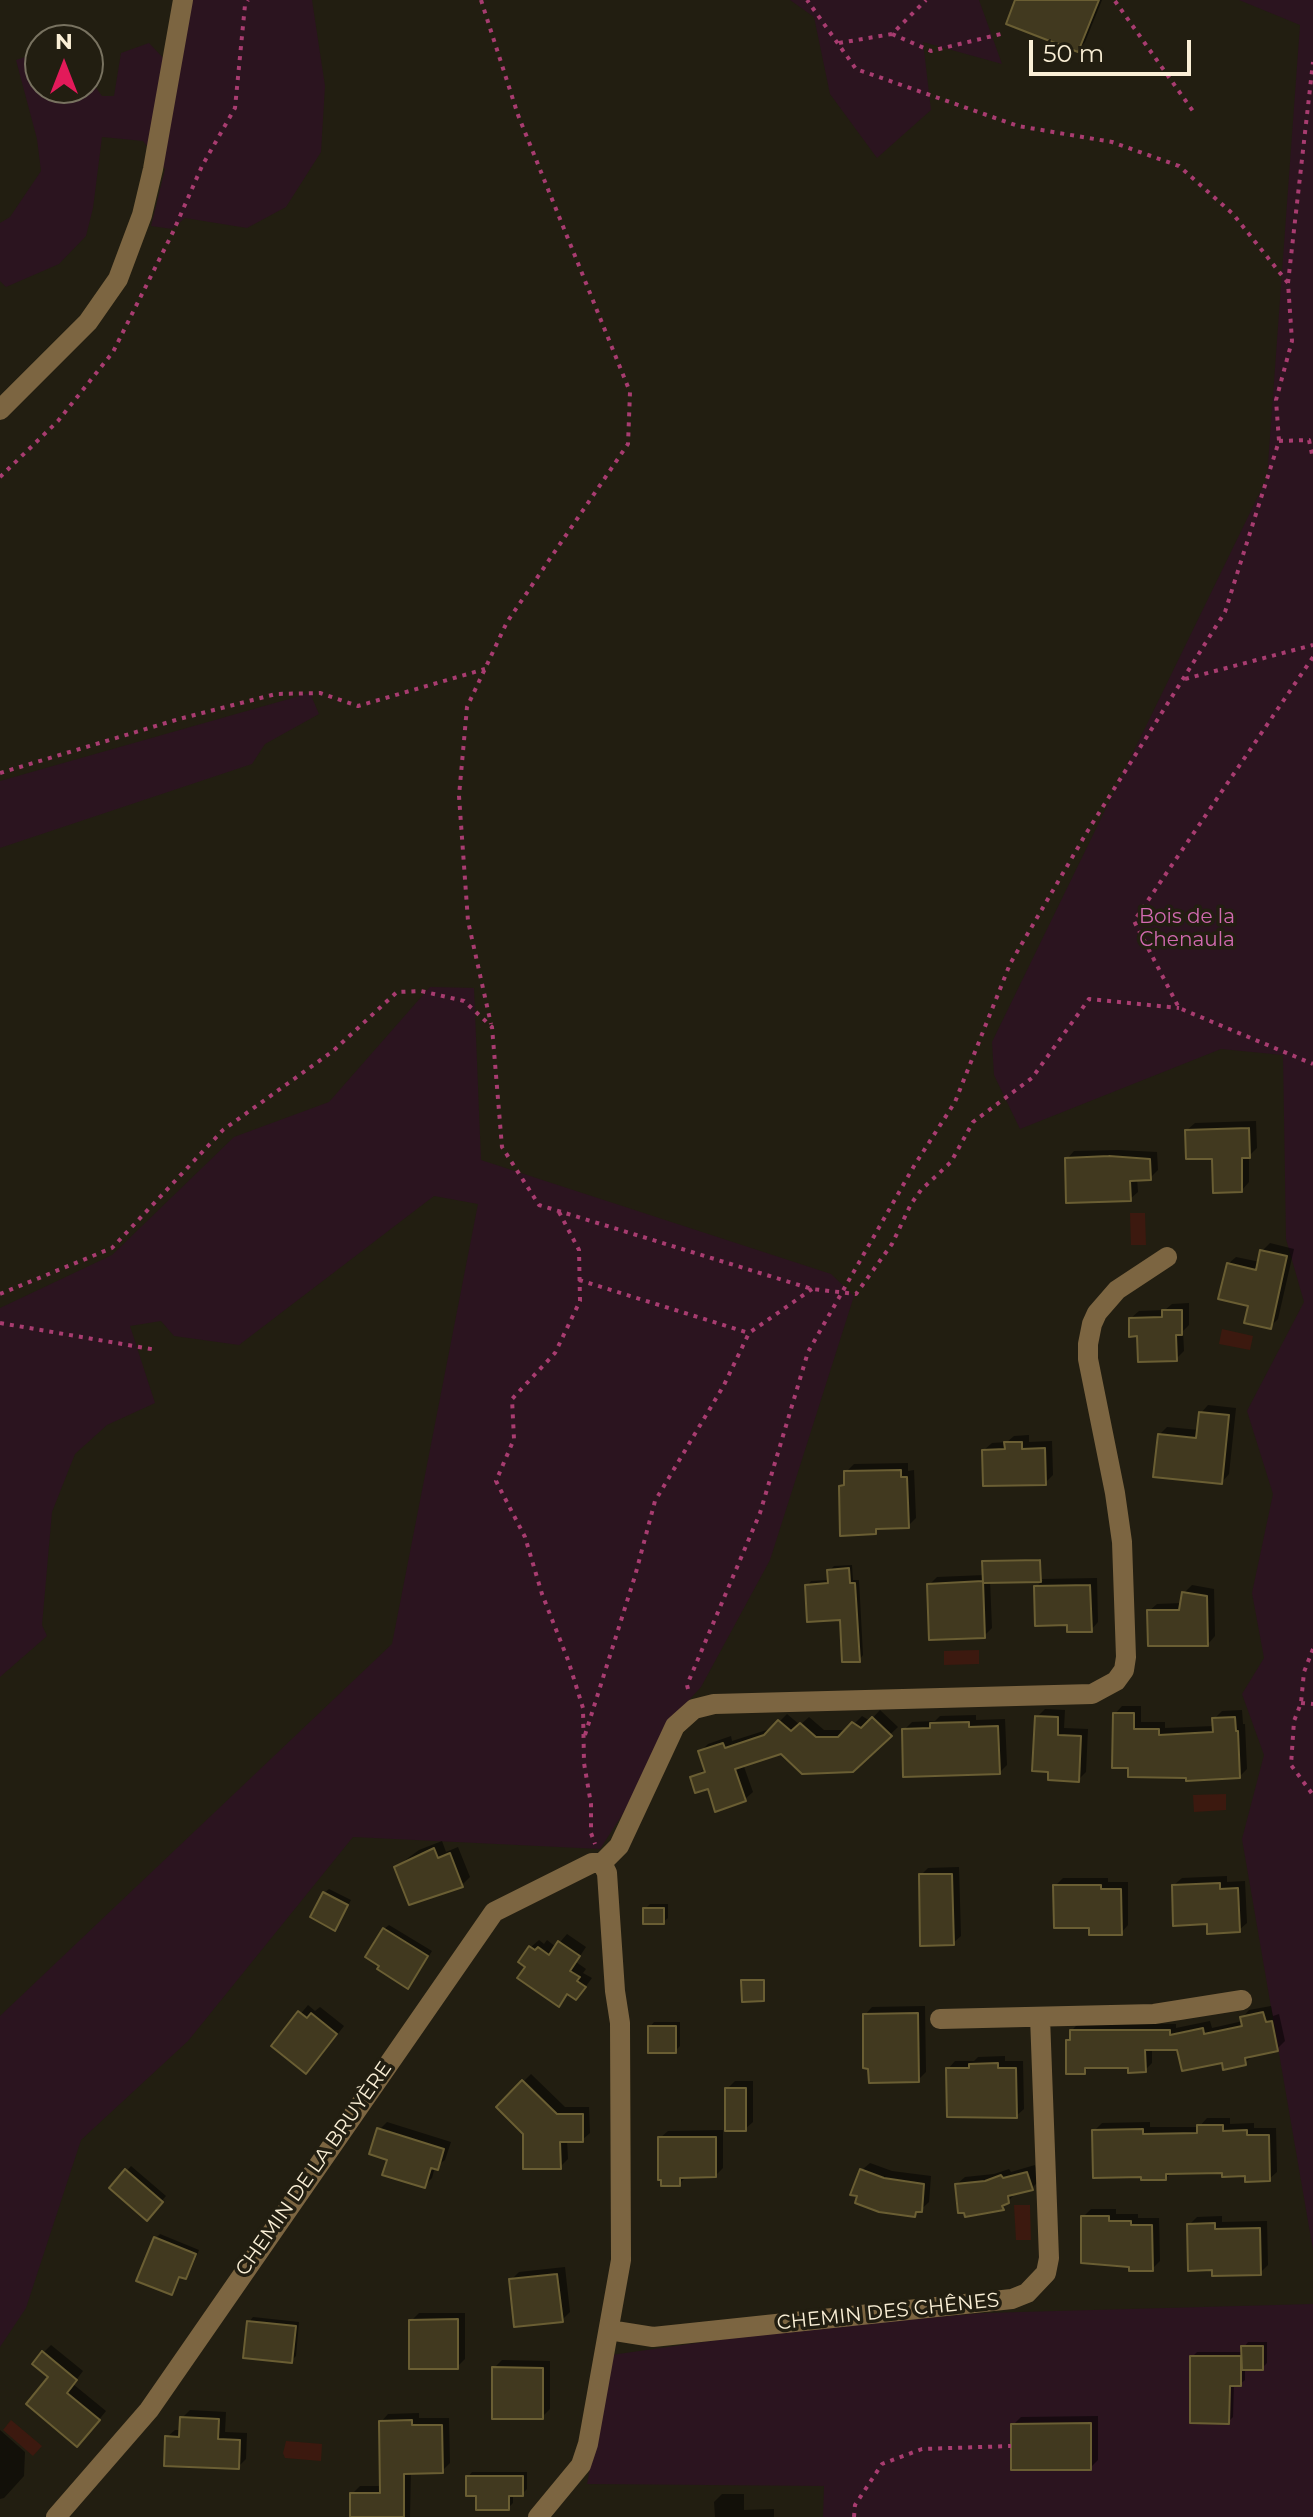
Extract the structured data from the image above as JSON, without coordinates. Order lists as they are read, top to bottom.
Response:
{
  "streets": {
    "street": ["CHEMIN DE LA BRUYÈRE", "CHEMIN DES CHÊNES"]
  },
  "parks": ["Bois de la Chenaula"],
  "scale_bar": "50 m",
  "north": "top"
}
